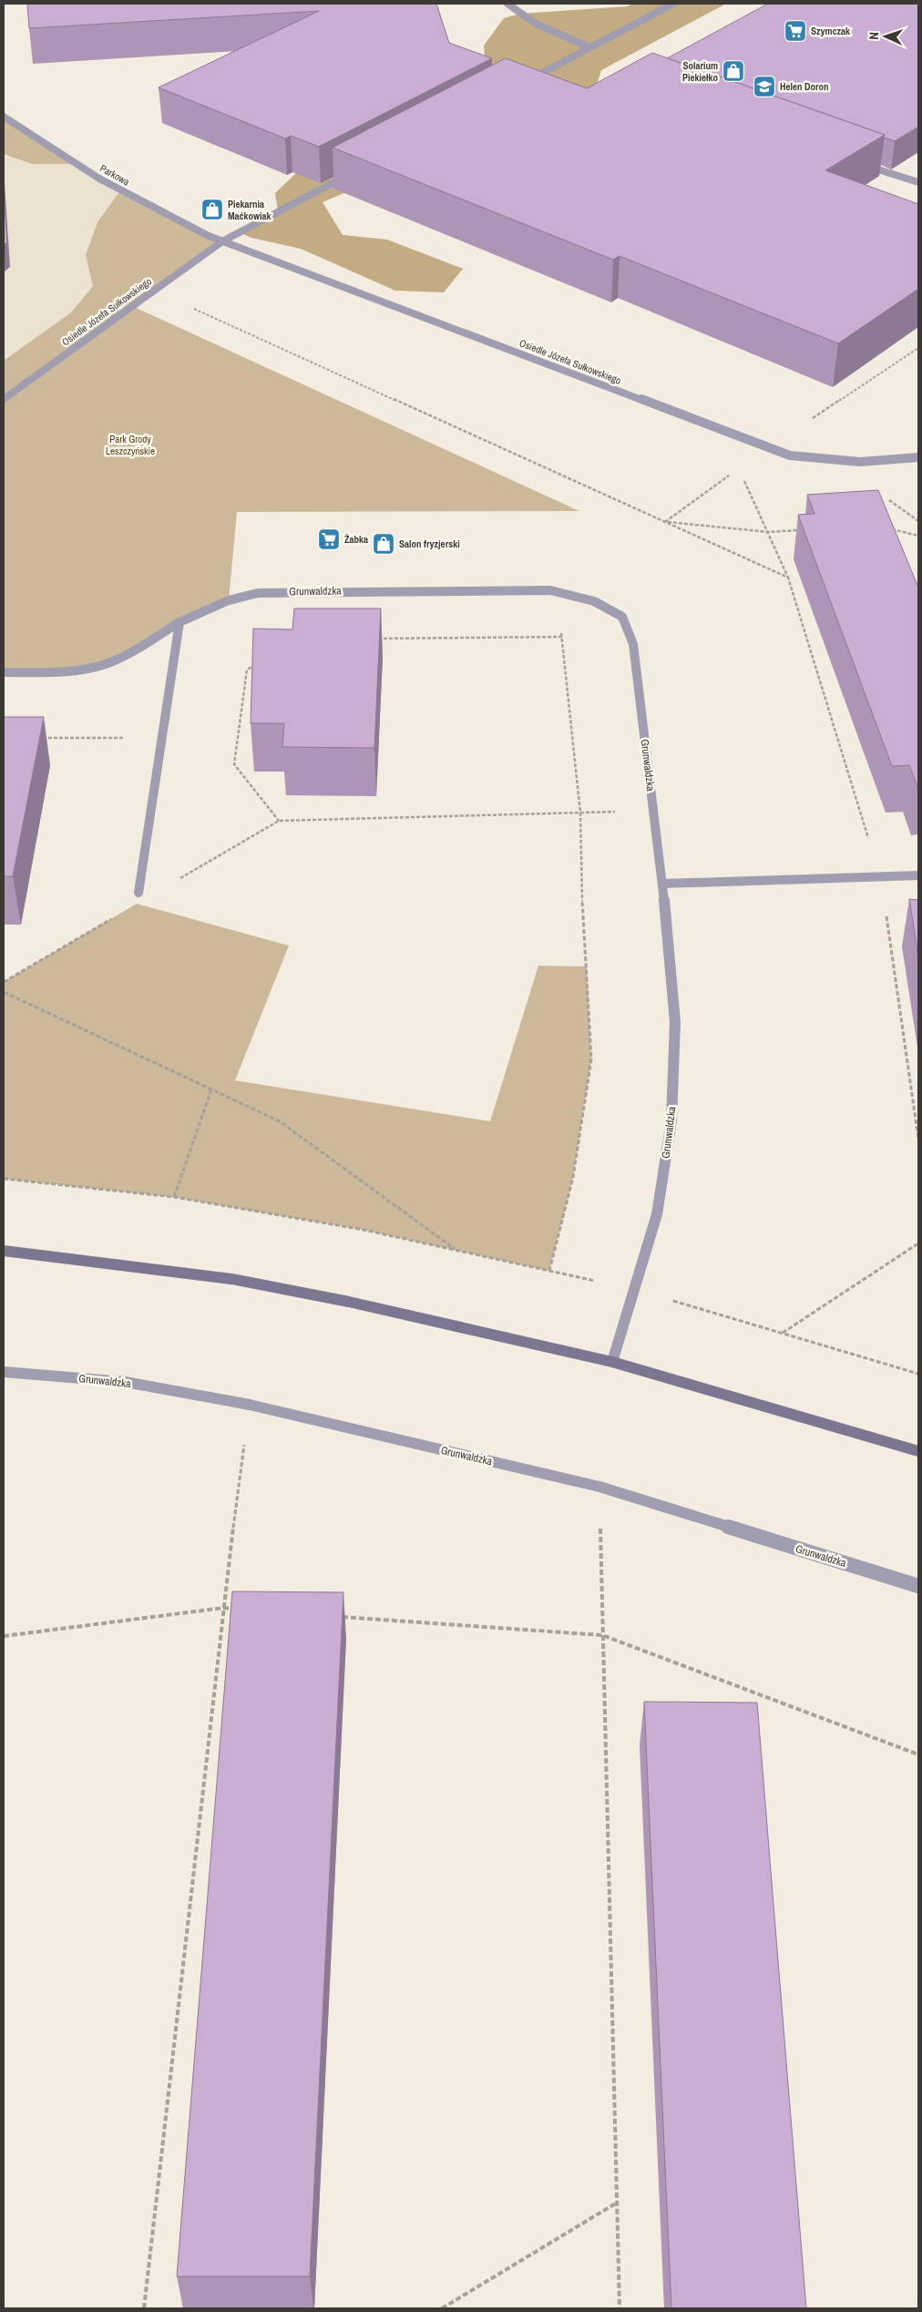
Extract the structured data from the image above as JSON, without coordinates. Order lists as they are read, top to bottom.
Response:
{
  "streets": {
    "street": ["Parkowa", "Osiedle Józefa Sułkowskiego", "Grunwaldzka"]
  },
  "crossings": [
    ["Parkowa", "Osiedle Józefa Sułkowskiego"]
  ],
  "parks": ["Park Grody Leszczyńskie"],
  "places": {
    "supermarket": ["Szymczak", "Żabka"],
    "shop": ["Solarium Piekiełko", "Piekarnia Maćkowiak", "Salon fryzjerski"],
    "school or university": ["Helen Doron"]
  },
  "north": "left"
}
